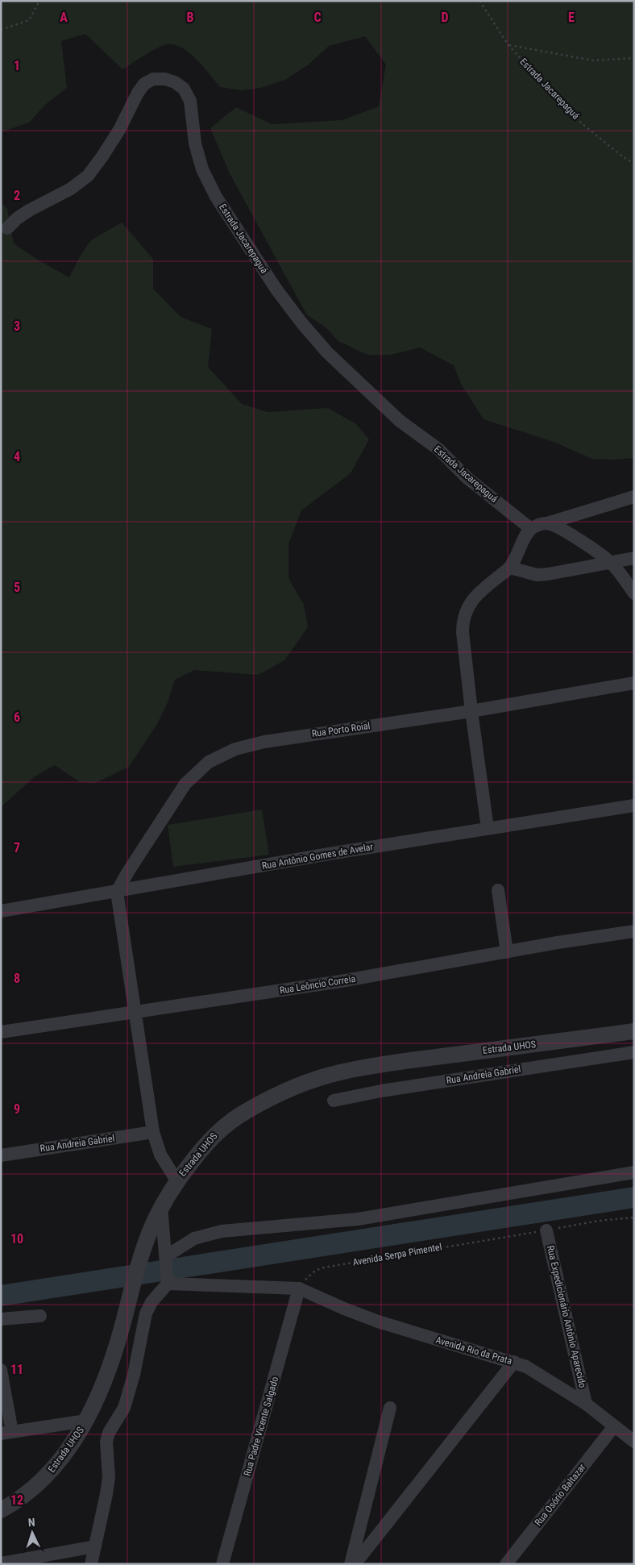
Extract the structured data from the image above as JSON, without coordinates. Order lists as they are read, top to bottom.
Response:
{
  "streets": {
    "street": [
      "Estrada Jacarepaguá",
      "Rua Porto Roial",
      "Rua Antônio Gomes de Avelar",
      "Rua Leôncio Correia",
      "Estrada UHOS",
      "Rua Andreia Gabriel",
      "Rua Expedicionário Antônio Aparecido",
      "Avenida Rio da Prata",
      "Rua Padre Vicente Salgado",
      "Rua Osório Baltazar"
    ],
    "path": ["Avenida Serpa Pimentel"]
  },
  "crossings": [
    ["Rua Porto Roial", "Rua Antônio Gomes de Avelar"],
    ["Avenida Serpa Pimentel", "Rua Expedicionário Antônio Aparecido"],
    ["Avenida Serpa Pimentel", "Avenida Rio da Prata"],
    ["Avenida Serpa Pimentel", "Rua Padre Vicente Salgado"],
    ["Rua Expedicionário Antônio Aparecido", "Avenida Rio da Prata"],
    ["Avenida Rio da Prata", "Rua Padre Vicente Salgado"],
    ["Avenida Rio da Prata", "Rua Osório Baltazar"]
  ],
  "north": "top",
  "grid": {
    "columns": [
      "A",
      "B",
      "C",
      "D",
      "E"
    ],
    "rows": [
      "1",
      "2",
      "3",
      "4",
      "5",
      "6",
      "7",
      "8",
      "9",
      "10",
      "11",
      "12"
    ]
  }
}
